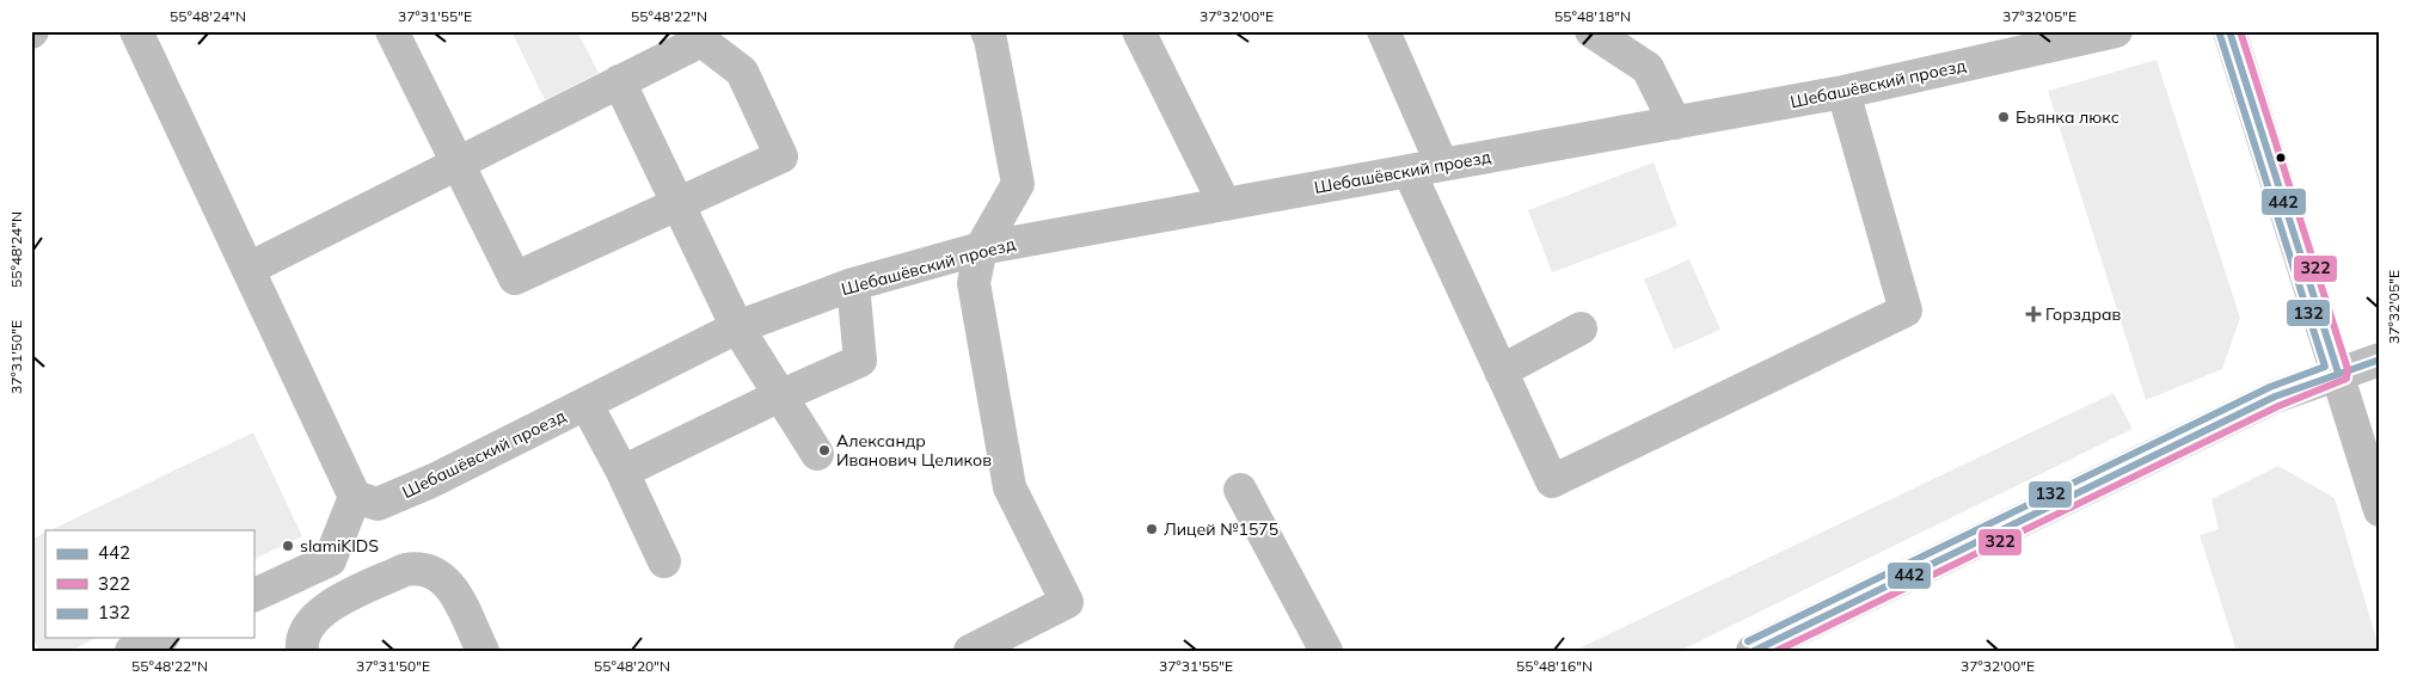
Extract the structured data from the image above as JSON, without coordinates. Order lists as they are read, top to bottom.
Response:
{
  "streets": {
    "street": ["Шебашёвский проезд"]
  },
  "places": {
    "other": [
      "Бьянка люкс",
      "Александр Иванович Целиков",
      "Лицей №1575",
      "slamiKIDS"
    ],
    "health": ["Горздрав"]
  },
  "lines": ["transit line 442", "transit line 322", "transit line 132"],
  "legend": ["442", "322", "132"],
  "coordinates": [
    "55°48'24\"N",
    "37°31'55\"E",
    "55°48'22\"N",
    "37°32'00\"E",
    "55°48'18\"N",
    "37°32'05\"E",
    "37°31'50\"E",
    "55°48'20\"N",
    "55°48'16\"N"
  ]
}
